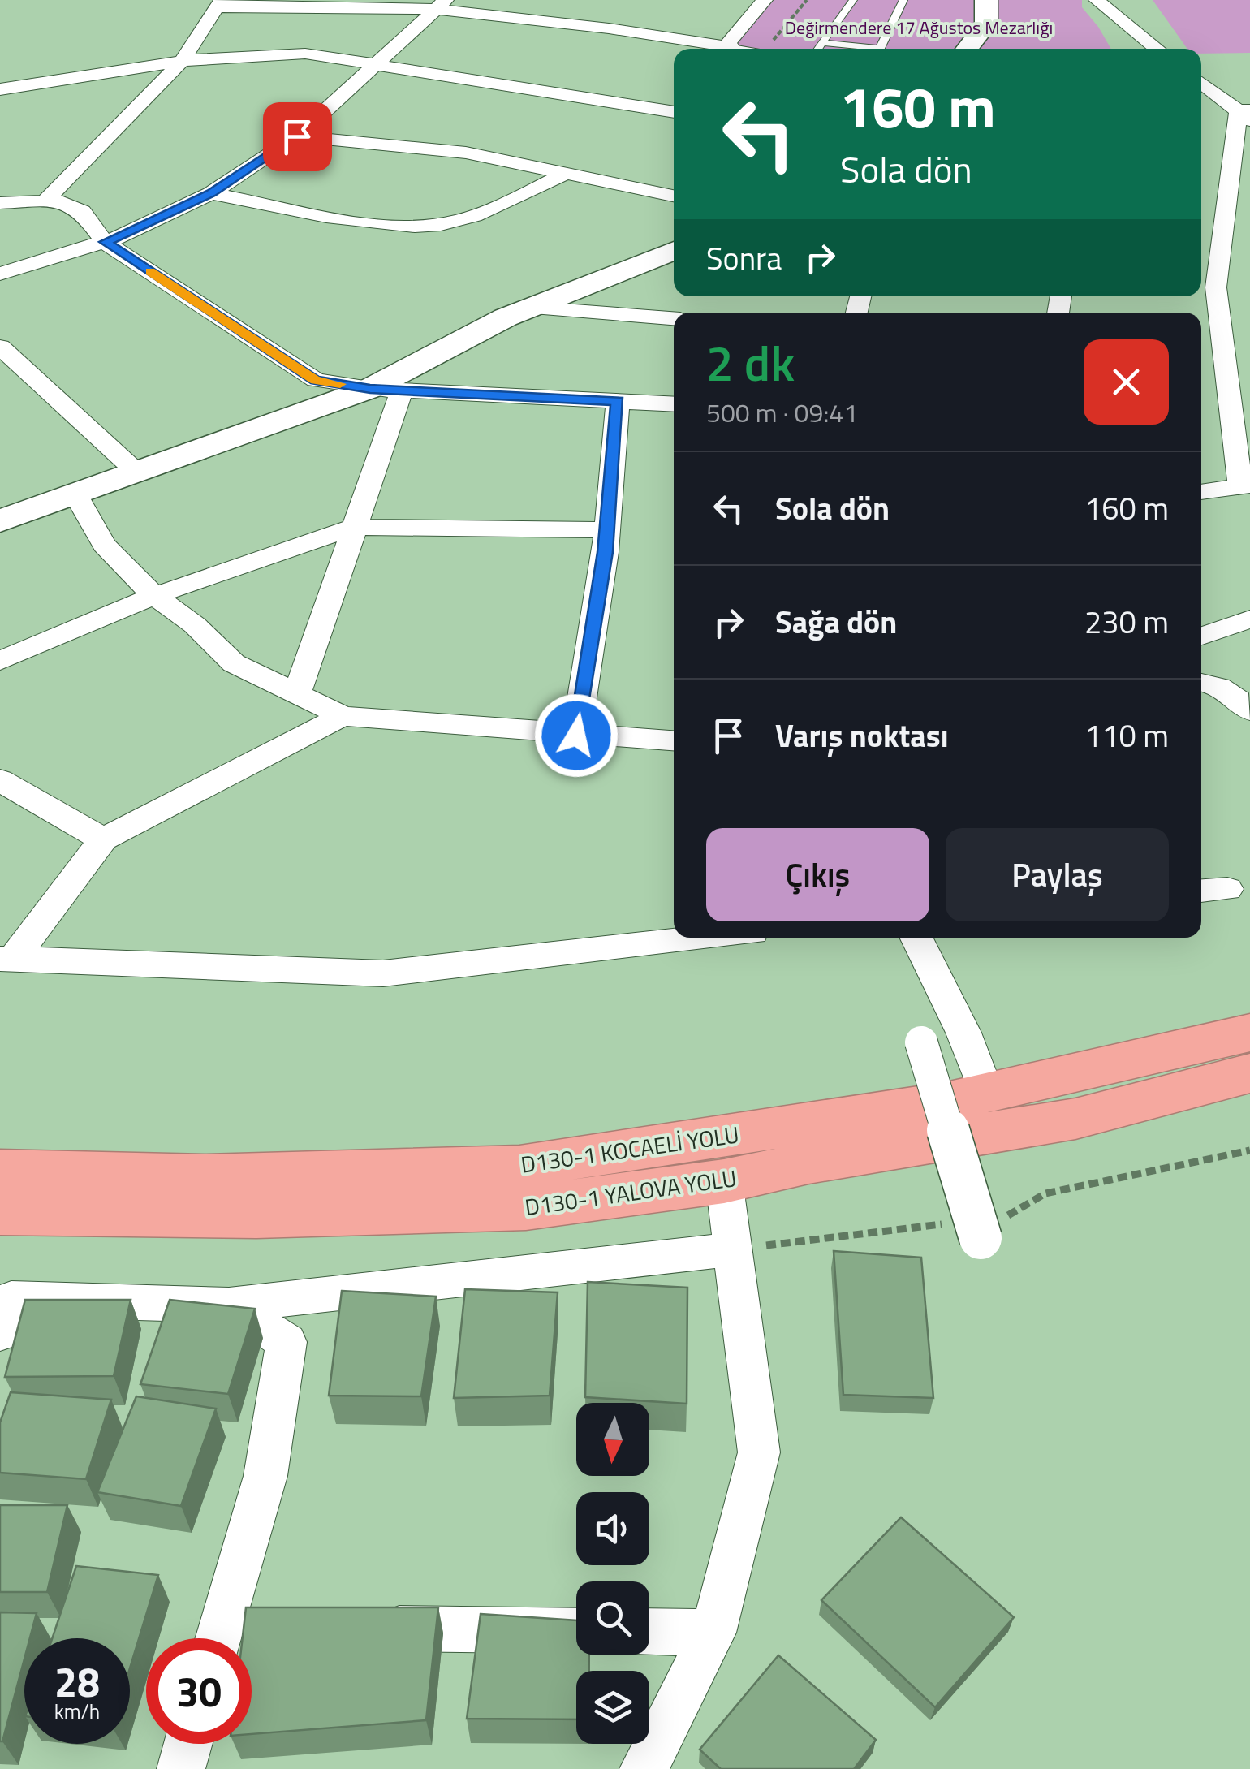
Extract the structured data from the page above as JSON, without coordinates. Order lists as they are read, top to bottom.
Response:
{
  "streets": {
    "highway": ["D130-1 KOCAELİ YOLU", "D130-1 YALOVA YOLU"]
  },
  "crossings": [
    ["D130-1 KOCAELİ YOLU", "D130-1 YALOVA YOLU"]
  ],
  "parks": ["Değirmendere 17 Ağustos Mezarlığı"],
  "north": "bottom",
  "page": {
    "turn": ["160 m", "Sola dön"],
    "then": "Sonra",
    "heading": ["2 dk", "500 m · 09:41"],
    "list": [
      {
        "name": "Sola dön",
        "value": "160 m"
      },
      {
        "name": "Sağa dön",
        "value": "230 m"
      },
      {
        "name": "Varış noktası",
        "value": "110 m"
      }
    ],
    "buttons": ["Çıkış", "Paylaş"],
    "speed": "28 km/h",
    "limit": "30"
  }
}
